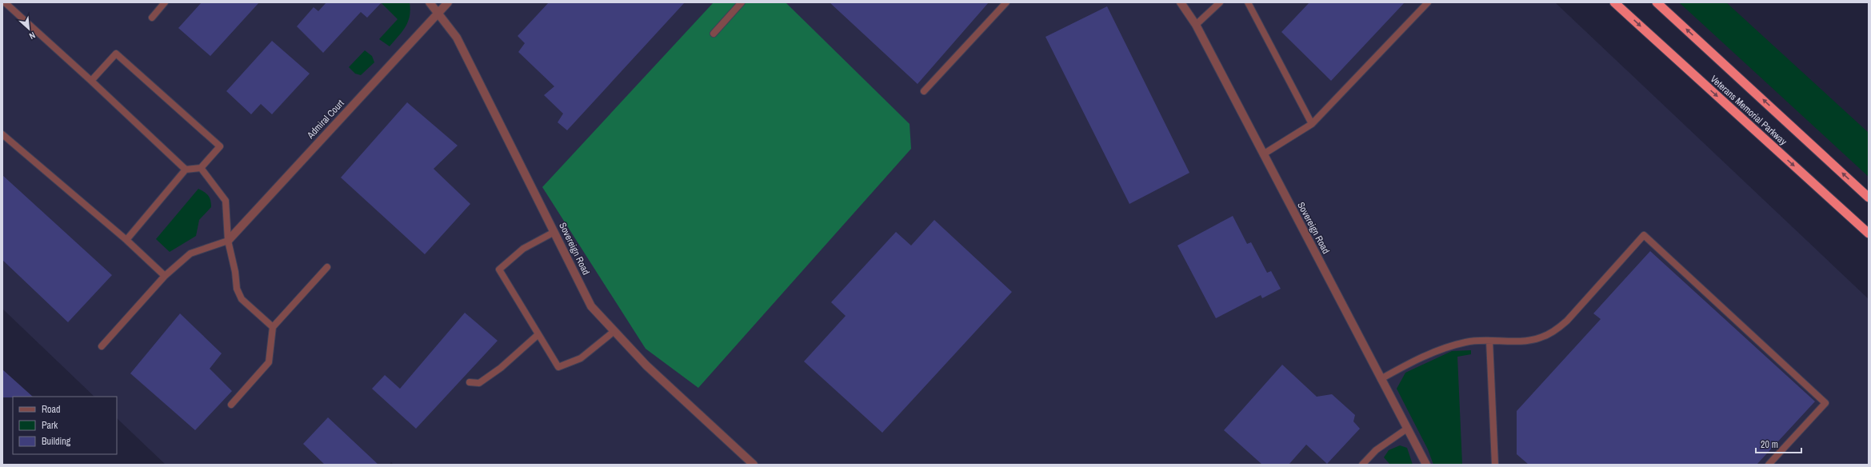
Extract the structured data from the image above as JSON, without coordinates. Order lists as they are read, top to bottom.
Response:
{
  "streets": {
    "highway": ["Veterans Memorial Parkway"],
    "street": ["Admiral Court", "Sovereign Road"]
  },
  "crossings": [
    ["Admiral Court", "Sovereign Road"]
  ],
  "legend": ["Road", "Park", "Building"],
  "scale_bar": "20 m",
  "north": "bottom right"
}
